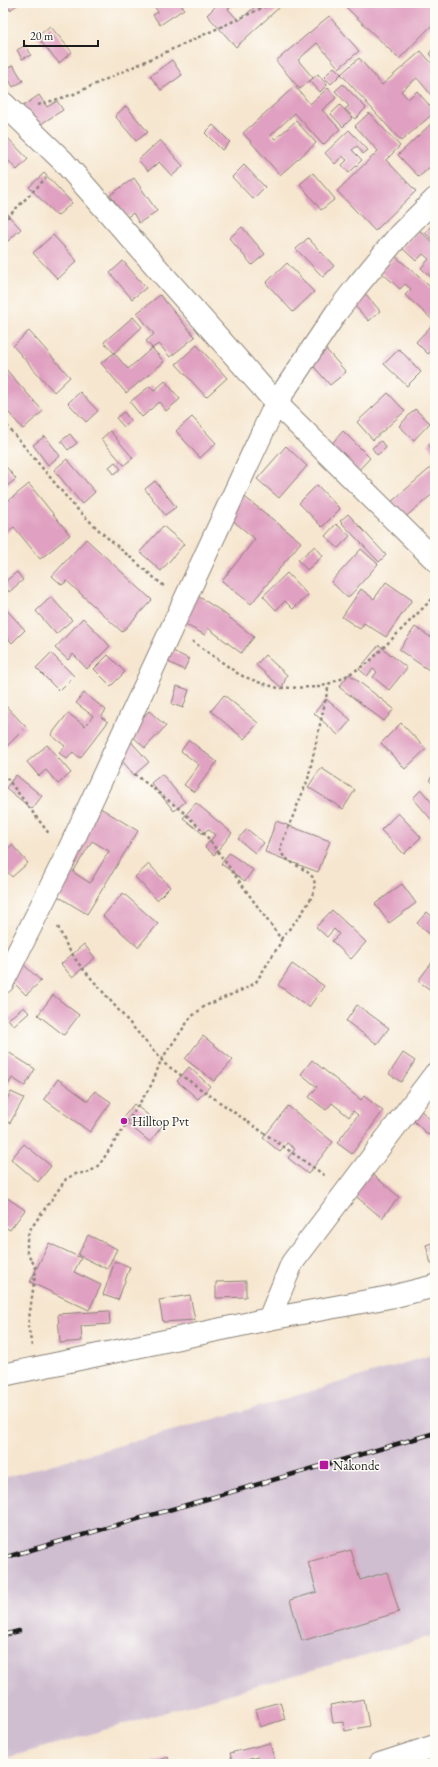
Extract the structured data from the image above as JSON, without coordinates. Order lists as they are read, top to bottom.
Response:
{
  "places": {
    "other": ["Hilltop Pvt"],
    "transit": ["Nakonde"]
  },
  "scale_bar": "20 m"
}
